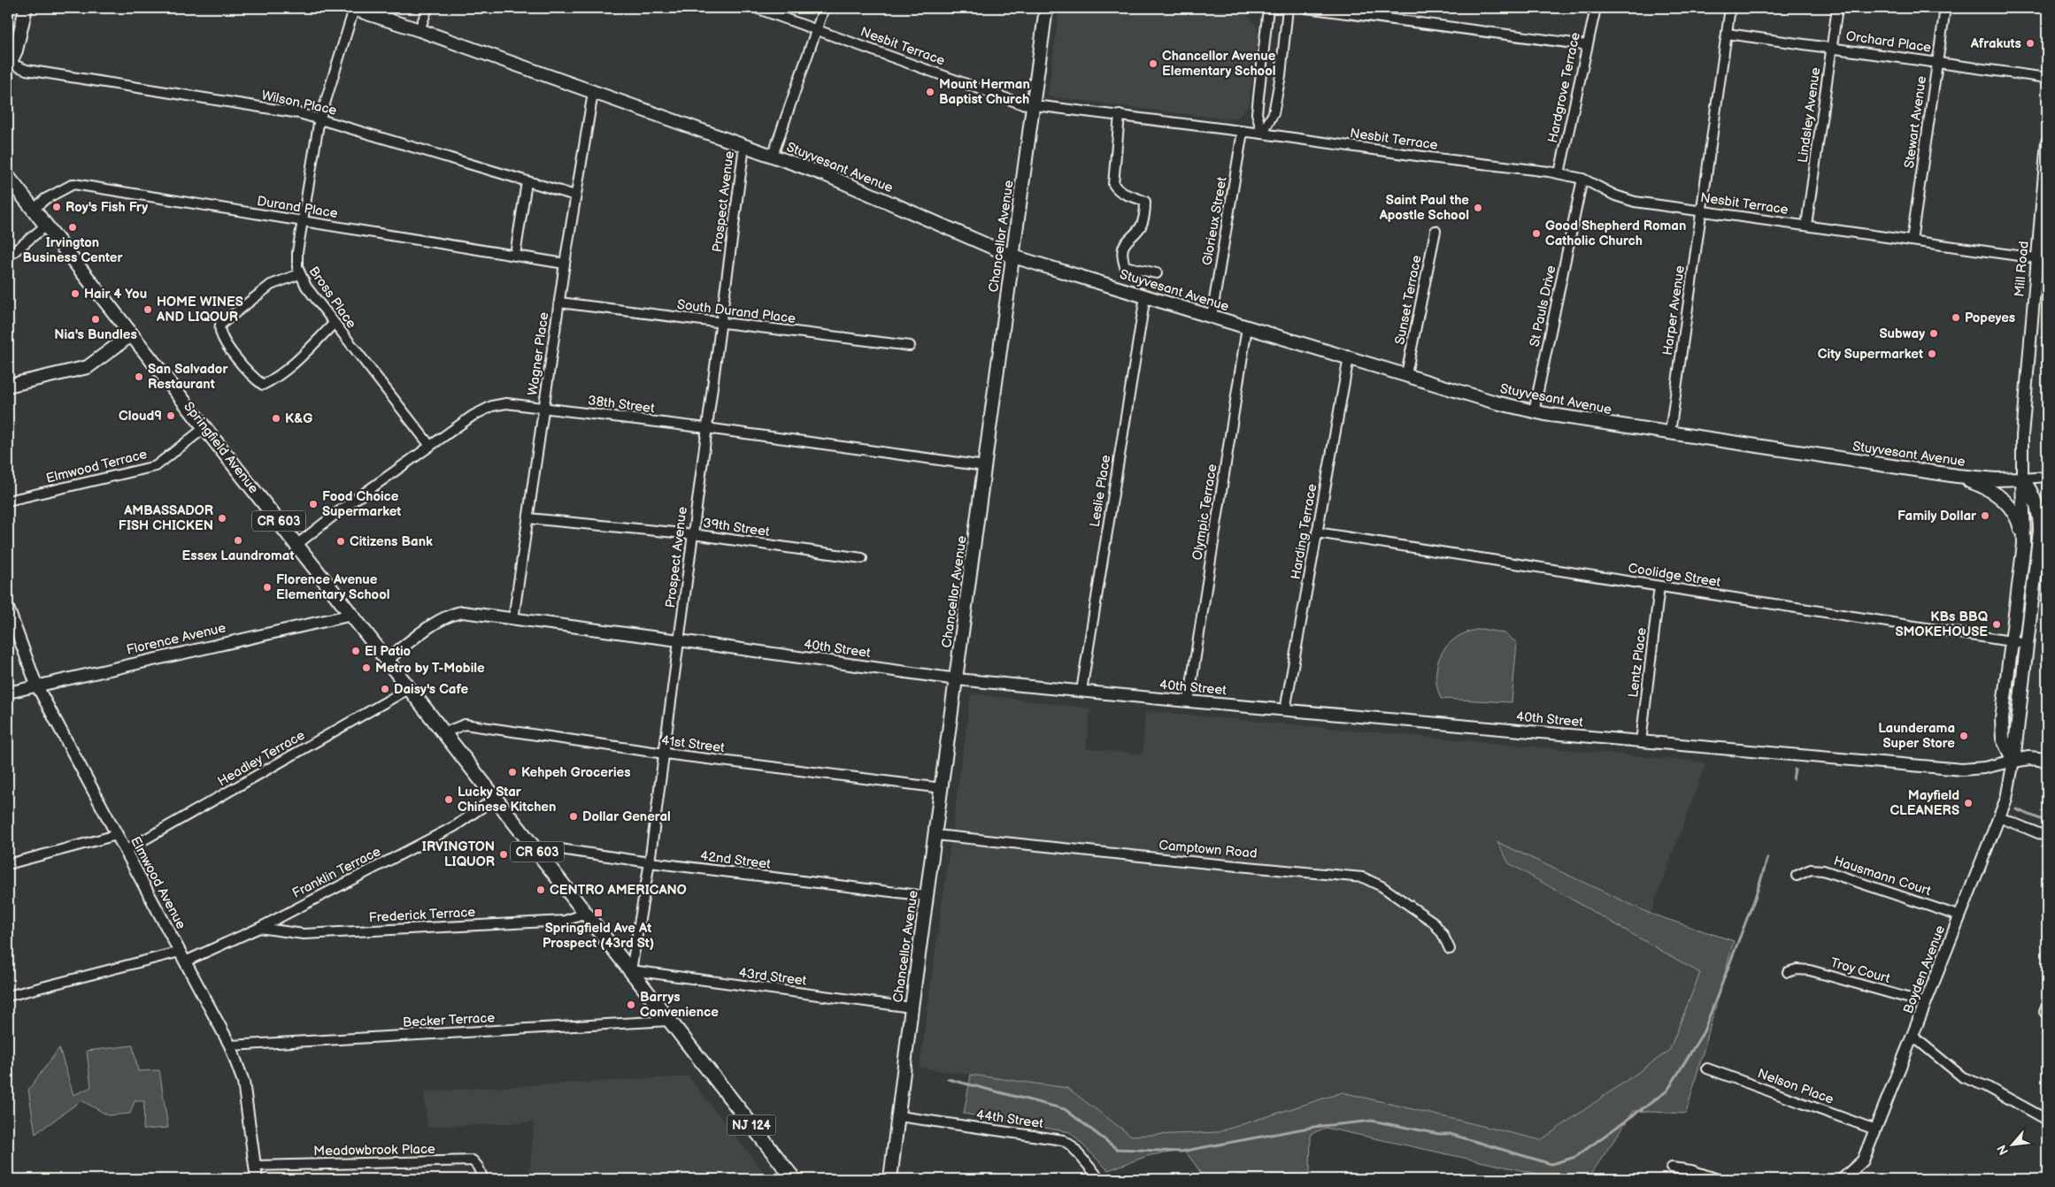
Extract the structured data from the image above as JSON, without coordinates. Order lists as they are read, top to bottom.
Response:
{
  "streets": {
    "main road": [
      "Stuyvesant Avenue",
      "Chancellor Avenue",
      "Springfield Avenue",
      "CR 603",
      "NJ 124"
    ],
    "street": [
      "Orchard Place",
      "Nesbit Terrace",
      "Hardgrove Terrace",
      "Wilson Place",
      "Lindsley Avenue",
      "Stewart Avenue",
      "Prospect Avenue",
      "Durand Place",
      "Glorieux Street",
      "Mill Road",
      "Bross Place",
      "Sunset Terrace",
      "St Pauls Drive",
      "Harper Avenue",
      "South Durand Place",
      "Wagner Place",
      "38th Street",
      "Elmwood Terrace",
      "Leslie Place",
      "Olympic Terrace",
      "39th Street",
      "Harding Terrace",
      "Coolidge Street",
      "Florence Avenue",
      "40th Street",
      "Lentz Place",
      "41st Street",
      "Headley Terrace",
      "Camptown Road",
      "42nd Street",
      "Franklin Terrace",
      "Hausmann Court",
      "Elmwood Avenue",
      "Frederick Terrace",
      "Boyden Avenue",
      "Troy Court",
      "43rd Street",
      "Becker Terrace",
      "Nelson Place",
      "44th Street",
      "Meadowbrook Place"
    ]
  },
  "crossings": [
    ["Orchard Place", "Lindsley Avenue"],
    ["Orchard Place", "Stewart Avenue"],
    ["Orchard Place", "Harper Avenue"],
    ["Nesbit Terrace", "Hardgrove Terrace"],
    ["Nesbit Terrace", "Lindsley Avenue"],
    ["Nesbit Terrace", "Stewart Avenue"],
    ["Nesbit Terrace", "Glorieux Street"],
    ["Nesbit Terrace", "Chancellor Avenue"],
    ["Nesbit Terrace", "Mill Road"],
    ["Nesbit Terrace", "St Pauls Drive"],
    ["Nesbit Terrace", "Harper Avenue"],
    ["Wilson Place", "Bross Place"],
    ["Wilson Place", "Wagner Place"],
    ["Stuyvesant Avenue", "Prospect Avenue"],
    ["Stuyvesant Avenue", "Glorieux Street"],
    ["Stuyvesant Avenue", "Chancellor Avenue"],
    ["Stuyvesant Avenue", "Mill Road"],
    ["Stuyvesant Avenue", "Bross Place"],
    ["Stuyvesant Avenue", "Sunset Terrace"],
    ["Stuyvesant Avenue", "St Pauls Drive"],
    ["Stuyvesant Avenue", "Harper Avenue"],
    ["Stuyvesant Avenue", "Wagner Place"],
    ["Stuyvesant Avenue", "Leslie Place"],
    ["Stuyvesant Avenue", "Olympic Terrace"],
    ["Stuyvesant Avenue", "Harding Terrace"],
    ["Prospect Avenue", "South Durand Place"],
    ["Prospect Avenue", "38th Street"],
    ["Prospect Avenue", "Springfield Avenue"],
    ["Prospect Avenue", "39th Street"],
    ["Prospect Avenue", "40th Street"],
    ["Prospect Avenue", "41st Street"],
    ["Prospect Avenue", "42nd Street"],
    ["Prospect Avenue", "43rd Street"],
    ["Durand Place", "Bross Place"],
    ["Durand Place", "Wagner Place"],
    ["Durand Place", "Springfield Avenue"],
    ["Chancellor Avenue", "38th Street"],
    ["Chancellor Avenue", "40th Street"],
    ["Chancellor Avenue", "41st Street"],
    ["Chancellor Avenue", "Camptown Road"],
    ["Chancellor Avenue", "42nd Street"],
    ["Chancellor Avenue", "43rd Street"],
    ["Chancellor Avenue", "44th Street"],
    ["Bross Place", "38th Street"],
    ["South Durand Place", "Wagner Place"],
    ["Wagner Place", "38th Street"],
    ["Wagner Place", "39th Street"],
    ["Wagner Place", "40th Street"],
    ["38th Street", "Springfield Avenue"],
    ["Springfield Avenue", "Elmwood Terrace"],
    ["Springfield Avenue", "Florence Avenue"],
    ["Springfield Avenue", "40th Street"],
    ["Springfield Avenue", "41st Street"],
    ["Springfield Avenue", "Headley Terrace"],
    ["Springfield Avenue", "42nd Street"],
    ["Springfield Avenue", "Franklin Terrace"],
    ["Springfield Avenue", "Frederick Terrace"],
    ["Springfield Avenue", "43rd Street"],
    ["Springfield Avenue", "Becker Terrace"],
    ["Leslie Place", "40th Street"],
    ["Olympic Terrace", "40th Street"],
    ["Harding Terrace", "Coolidge Street"],
    ["Harding Terrace", "40th Street"],
    ["Coolidge Street", "Lentz Place"],
    ["Florence Avenue", "Elmwood Avenue"],
    ["40th Street", "Lentz Place"],
    ["40th Street", "Boyden Avenue"],
    ["Headley Terrace", "Elmwood Avenue"],
    ["Franklin Terrace", "Elmwood Avenue"],
    ["Franklin Terrace", "Frederick Terrace"],
    ["Hausmann Court", "Boyden Avenue"],
    ["Elmwood Avenue", "Becker Terrace"],
    ["Elmwood Avenue", "Meadowbrook Place"],
    ["Boyden Avenue", "Troy Court"],
    ["Boyden Avenue", "Nelson Place"]
  ],
  "places": {
    "other": [
      "Afrakuts",
      "Chancellor Avenue Elementary School",
      "Mount Herman Baptist Church",
      "Roy's Fish Fry",
      "Saint Paul the Apostle School",
      "Irvington Business Center",
      "Good Shepherd Roman Catholic Church",
      "Hair 4 You",
      "HOME WINES AND LIQOUR",
      "Popeyes",
      "Nia's Bundles",
      "Subway",
      "City Supermarket",
      "San Salvador Restaurant",
      "Cloud9",
      "K&G",
      "Food Choice Supermarket",
      "Family Dollar",
      "AMBASSADOR FISH CHICKEN",
      "Essex Laundromat",
      "Citizens Bank",
      "Florence Avenue Elementary School",
      "KBs BBQ SMOKEHOUSE",
      "El Patio",
      "Metro by T-Mobile",
      "Daisy's Cafe",
      "Launderama Super Store",
      "Kehpeh Groceries",
      "Lucky Star Chinese Kitchen",
      "Mayfield CLEANERS",
      "Dollar General",
      "IRVINGTON LIQUOR",
      "CENTRO AMERICANO",
      "Barrys Convenience"
    ],
    "transit": ["Springfield Ave At Prospect (43rd St)"]
  },
  "north": "bottom left"
}
